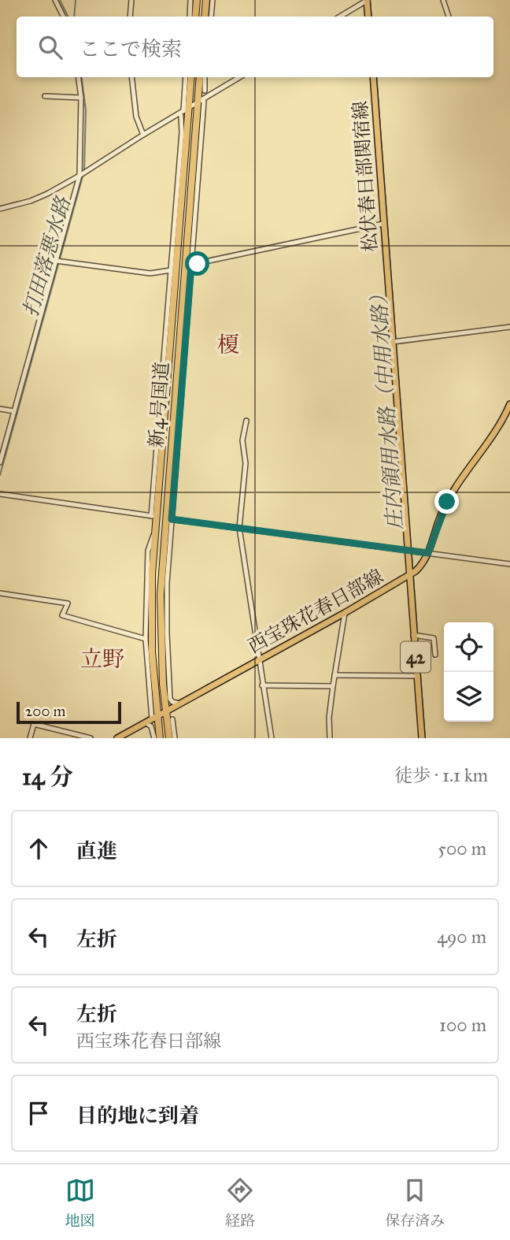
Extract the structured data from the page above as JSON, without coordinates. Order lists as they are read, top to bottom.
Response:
{
  "streets": {
    "highway": ["新4号国道"],
    "main road": ["松伏春日部関宿線", "西宝珠花春日部線", "42"]
  },
  "crossings": [
    ["松伏春日部関宿線", "西宝珠花春日部線"],
    ["新4号国道", "西宝珠花春日部線"]
  ],
  "districts": ["榎", "立野"],
  "water": ["打田落悪水路", "庄内領用水路（中用水路）"],
  "scale_bar": "200 m",
  "page": {
    "search": "ここで検索",
    "scale": "200 m",
    "heading": ["14 分", "徒歩 · 1.1 km"],
    "list": [
      ["直進", "500 m"],
      ["左折", "490 m"],
      ["左折", "西宝珠花春日部線", "100 m"],
      "目的地に到着"
    ],
    "nav": ["地図", "経路", "保存済み"]
  }
}
